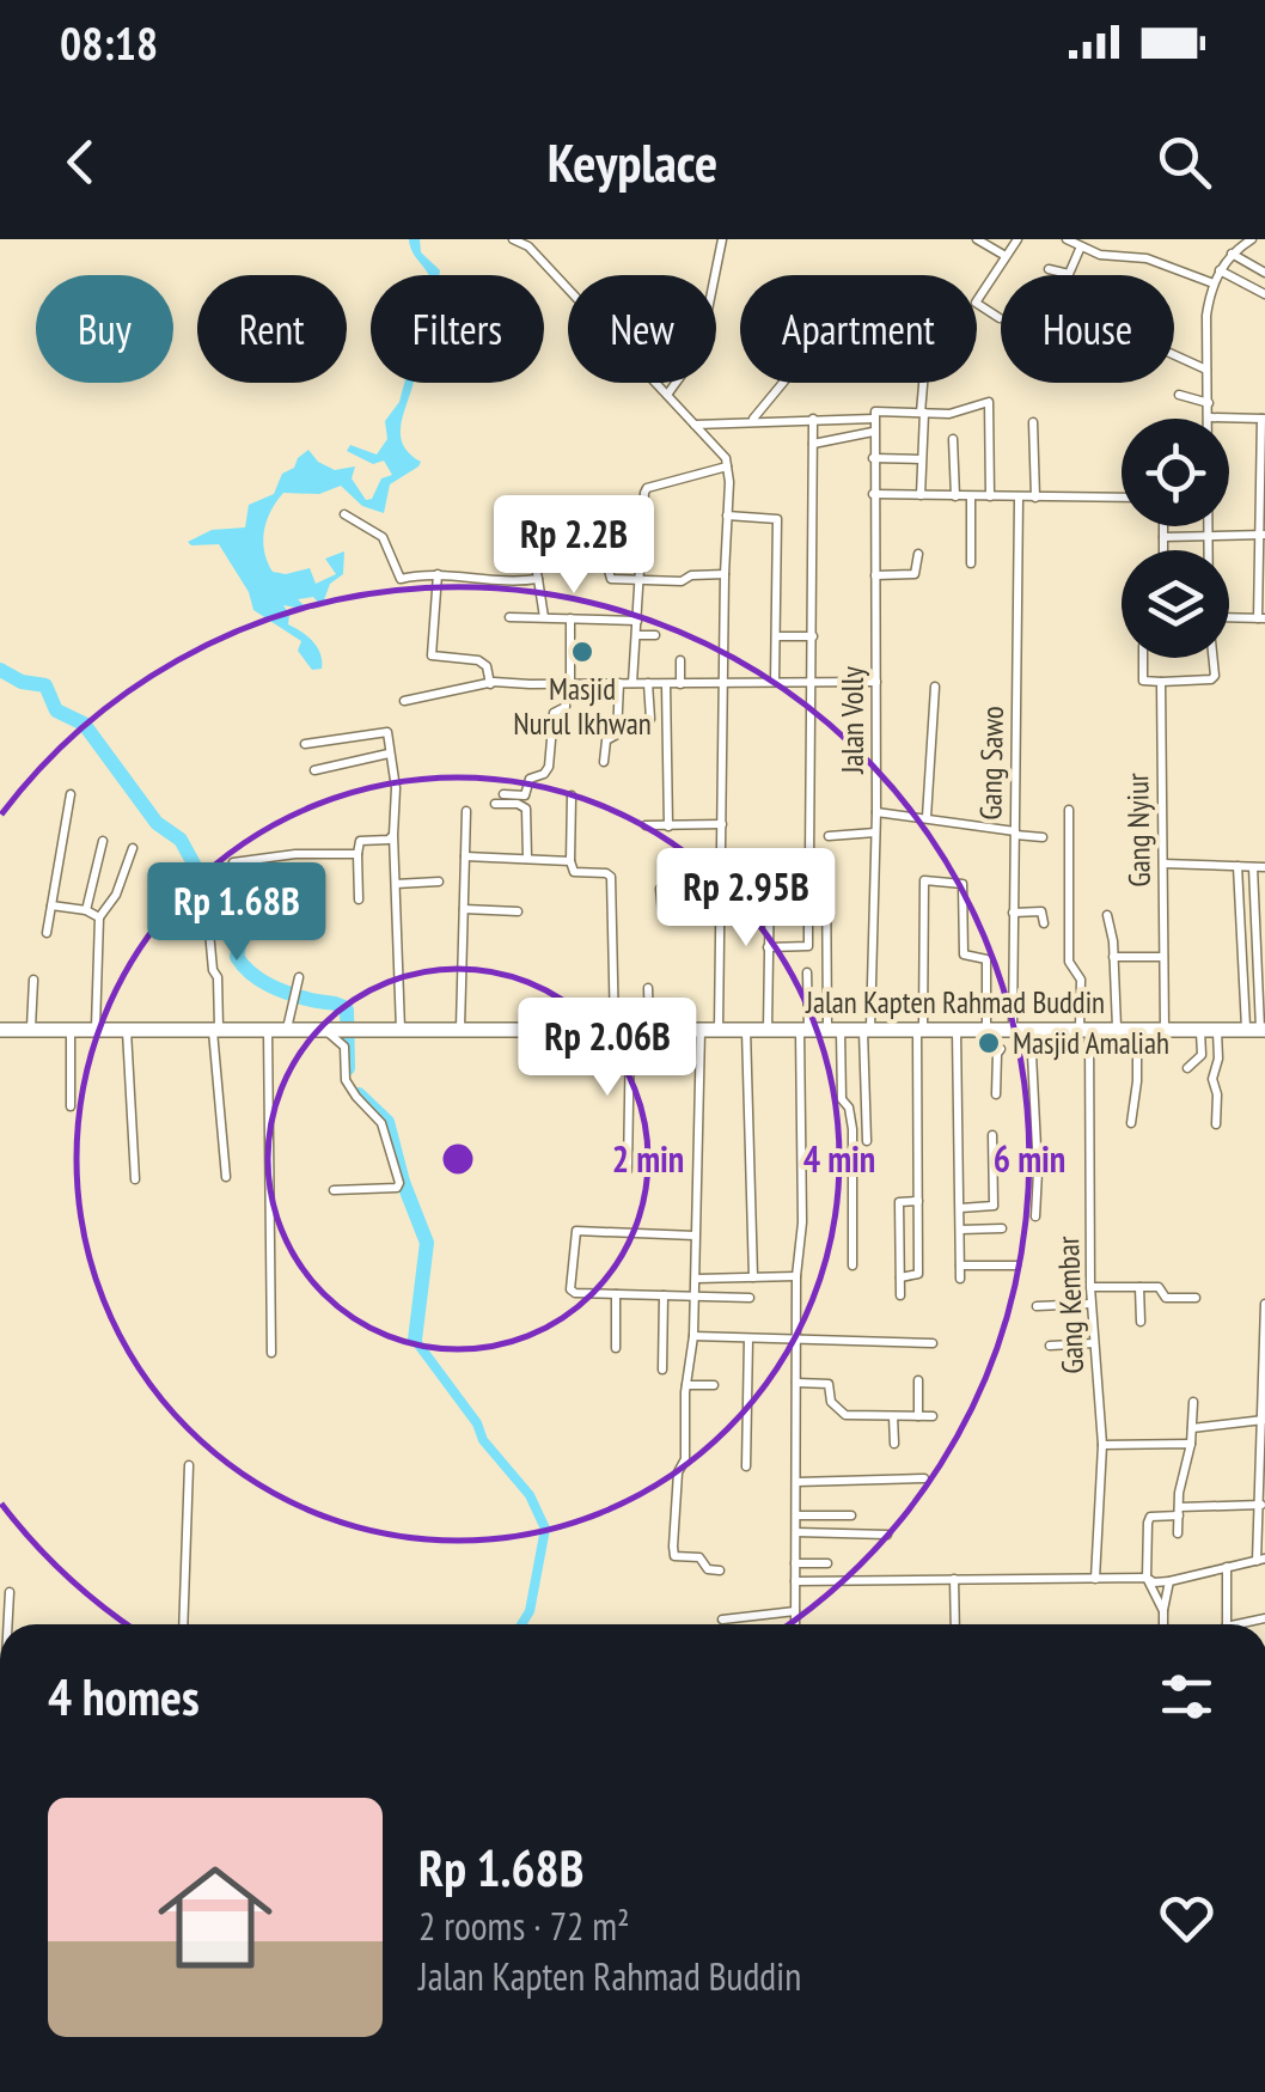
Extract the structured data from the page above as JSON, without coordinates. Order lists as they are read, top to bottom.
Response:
{
  "streets": {
    "main road": ["Jalan Kapten Rahmad Buddin"],
    "street": [
      "Jalan Volly",
      "Gang Sawo",
      "Gang Nyiur",
      "Gang Kembar"
    ]
  },
  "crossings": [
    ["Jalan Volly", "Jalan Kapten Rahmad Buddin"],
    ["Gang Sawo", "Jalan Kapten Rahmad Buddin"],
    ["Gang Nyiur", "Jalan Kapten Rahmad Buddin"],
    ["Jalan Kapten Rahmad Buddin", "Gang Kembar"]
  ],
  "places": ["Masjid Nurul Ikhwan", "Masjid Amaliah"],
  "page": {
    "status": "08:18",
    "header": "Keyplace",
    "chip": [
      "Buy",
      "Rent",
      "Filters",
      "New",
      "Apartment",
      "House"
    ],
    "price": [
      "Rp 2.2B",
      "Rp 2.95B",
      "Rp 1.68B",
      "Rp 2.06B"
    ],
    "heading": "4 homes",
    "list": [
      {
        "name": "Rp 1.68B",
        "note": "2 rooms · 72 m² · Jalan Kapten Rahmad Buddin"
      }
    ]
  },
  "rings": ["2 min", "4 min", "6 min"]
}
